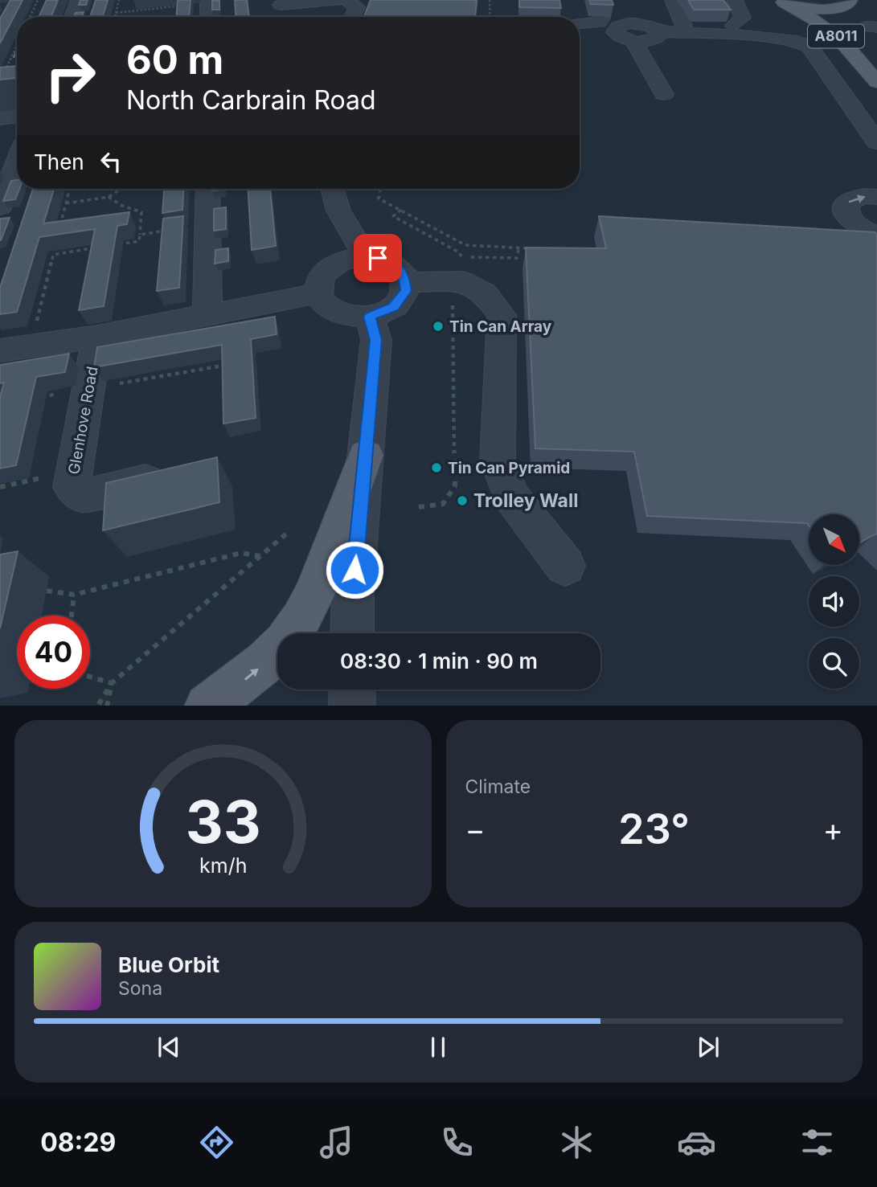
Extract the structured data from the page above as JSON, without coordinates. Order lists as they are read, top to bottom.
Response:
{
  "streets": {
    "main road": ["A8011"],
    "street": ["Glenhove Road"]
  },
  "places": ["Tin Can Array", "Tin Can Pyramid", "Trolley Wall"],
  "north": "bottom right",
  "page": {
    "turn": ["60 m", "North Carbrain Road"],
    "then": "Then",
    "limit": "40",
    "trip": "08:30 · 1 min · 90 m",
    "tile": "Climate",
    "heat": ["−", "23°", "+"],
    "song": ["Blue Orbit", "Sona"],
    "tabs": "08:29",
    "gauge": ["33", "km/h"]
  }
}
